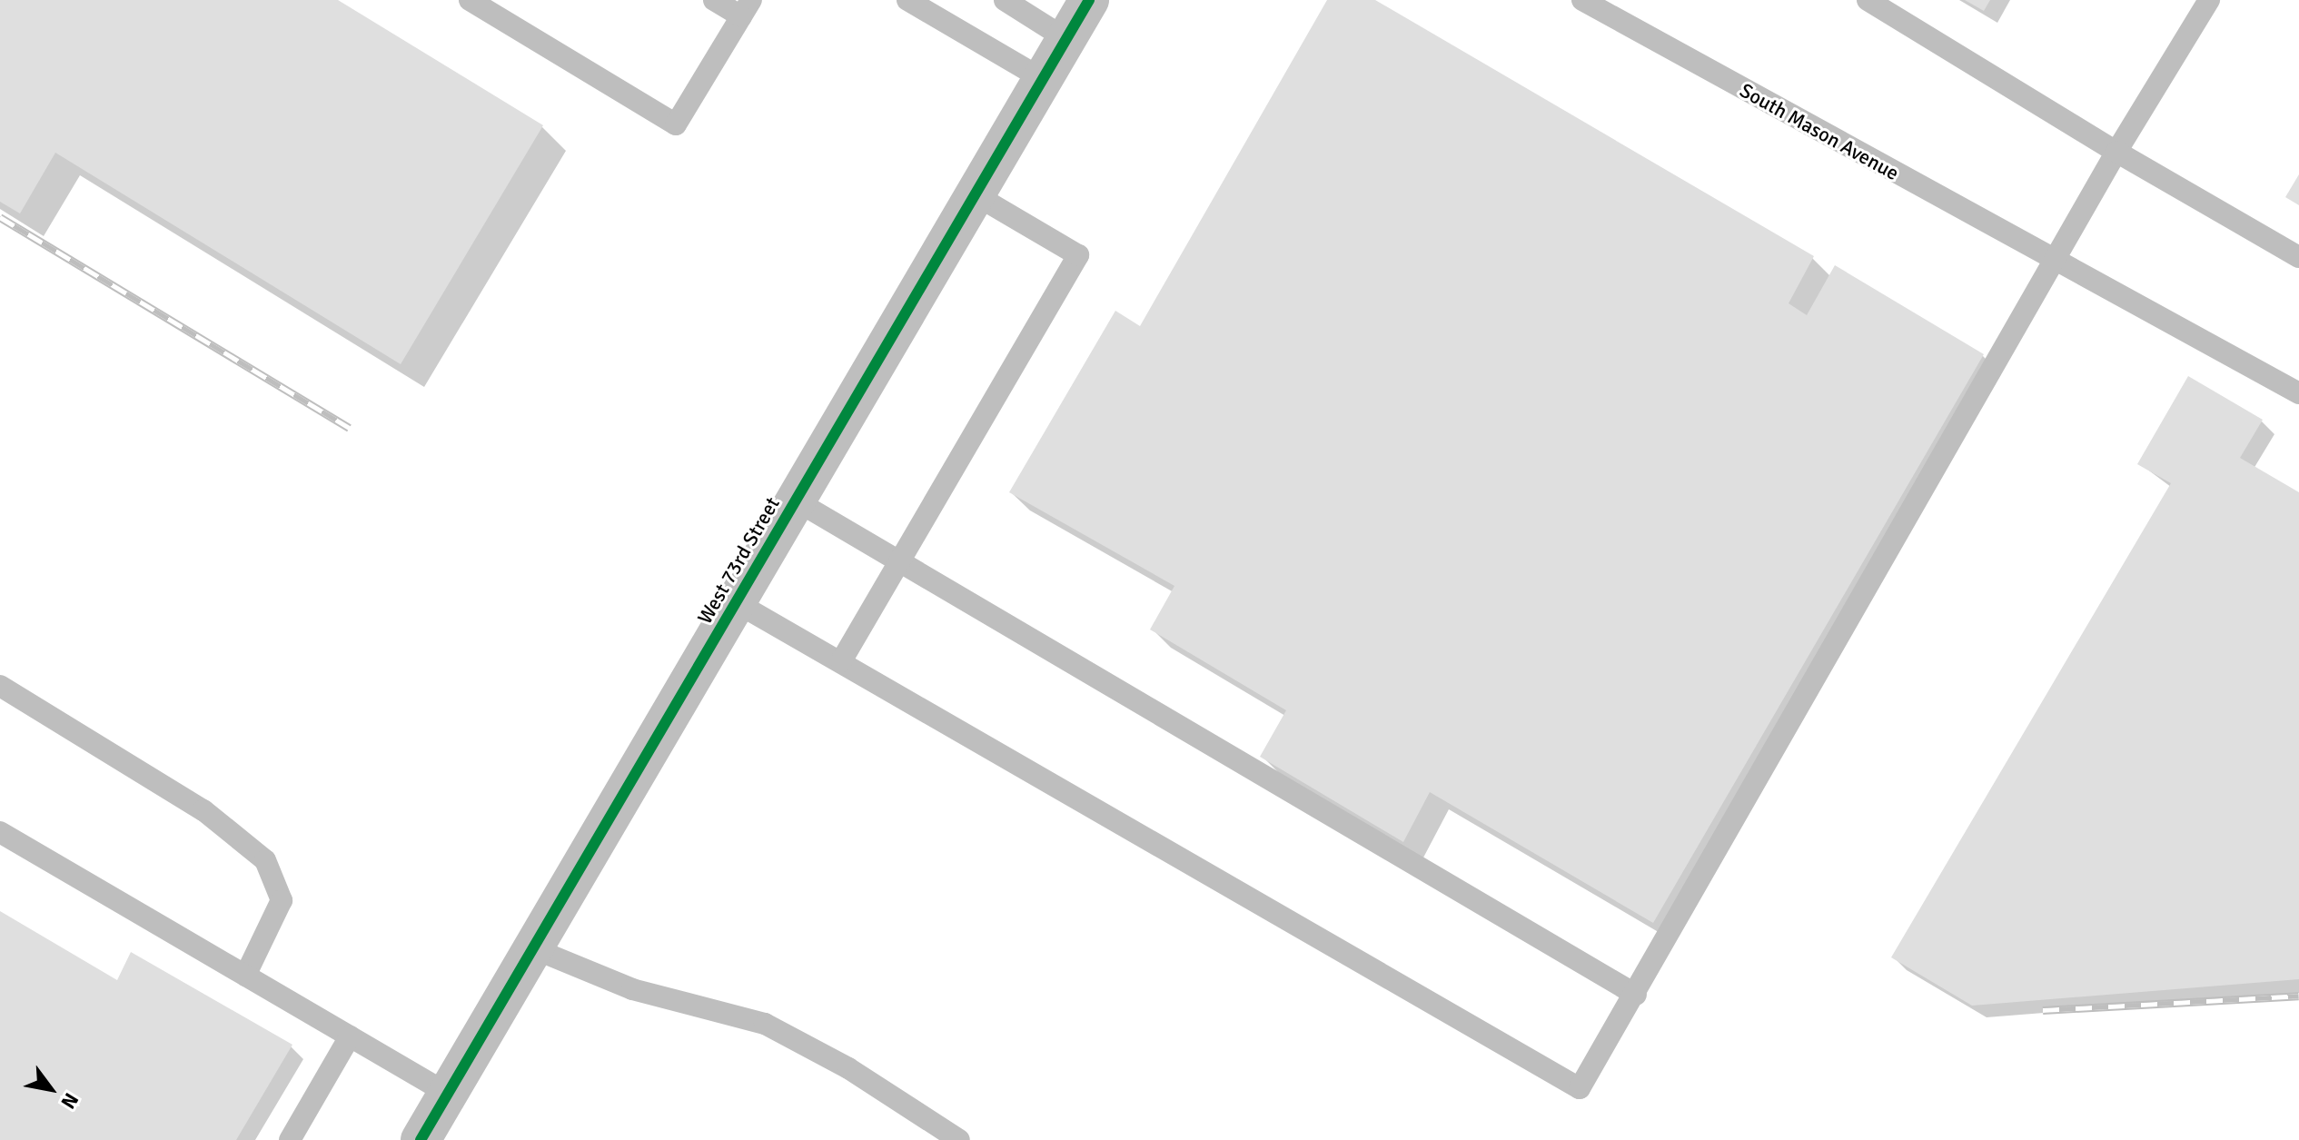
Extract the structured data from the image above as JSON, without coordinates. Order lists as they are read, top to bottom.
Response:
{
  "streets": {
    "street": ["West 73rd Street"],
    "lane": ["South Mason Avenue"]
  },
  "north": "bottom right"
}
